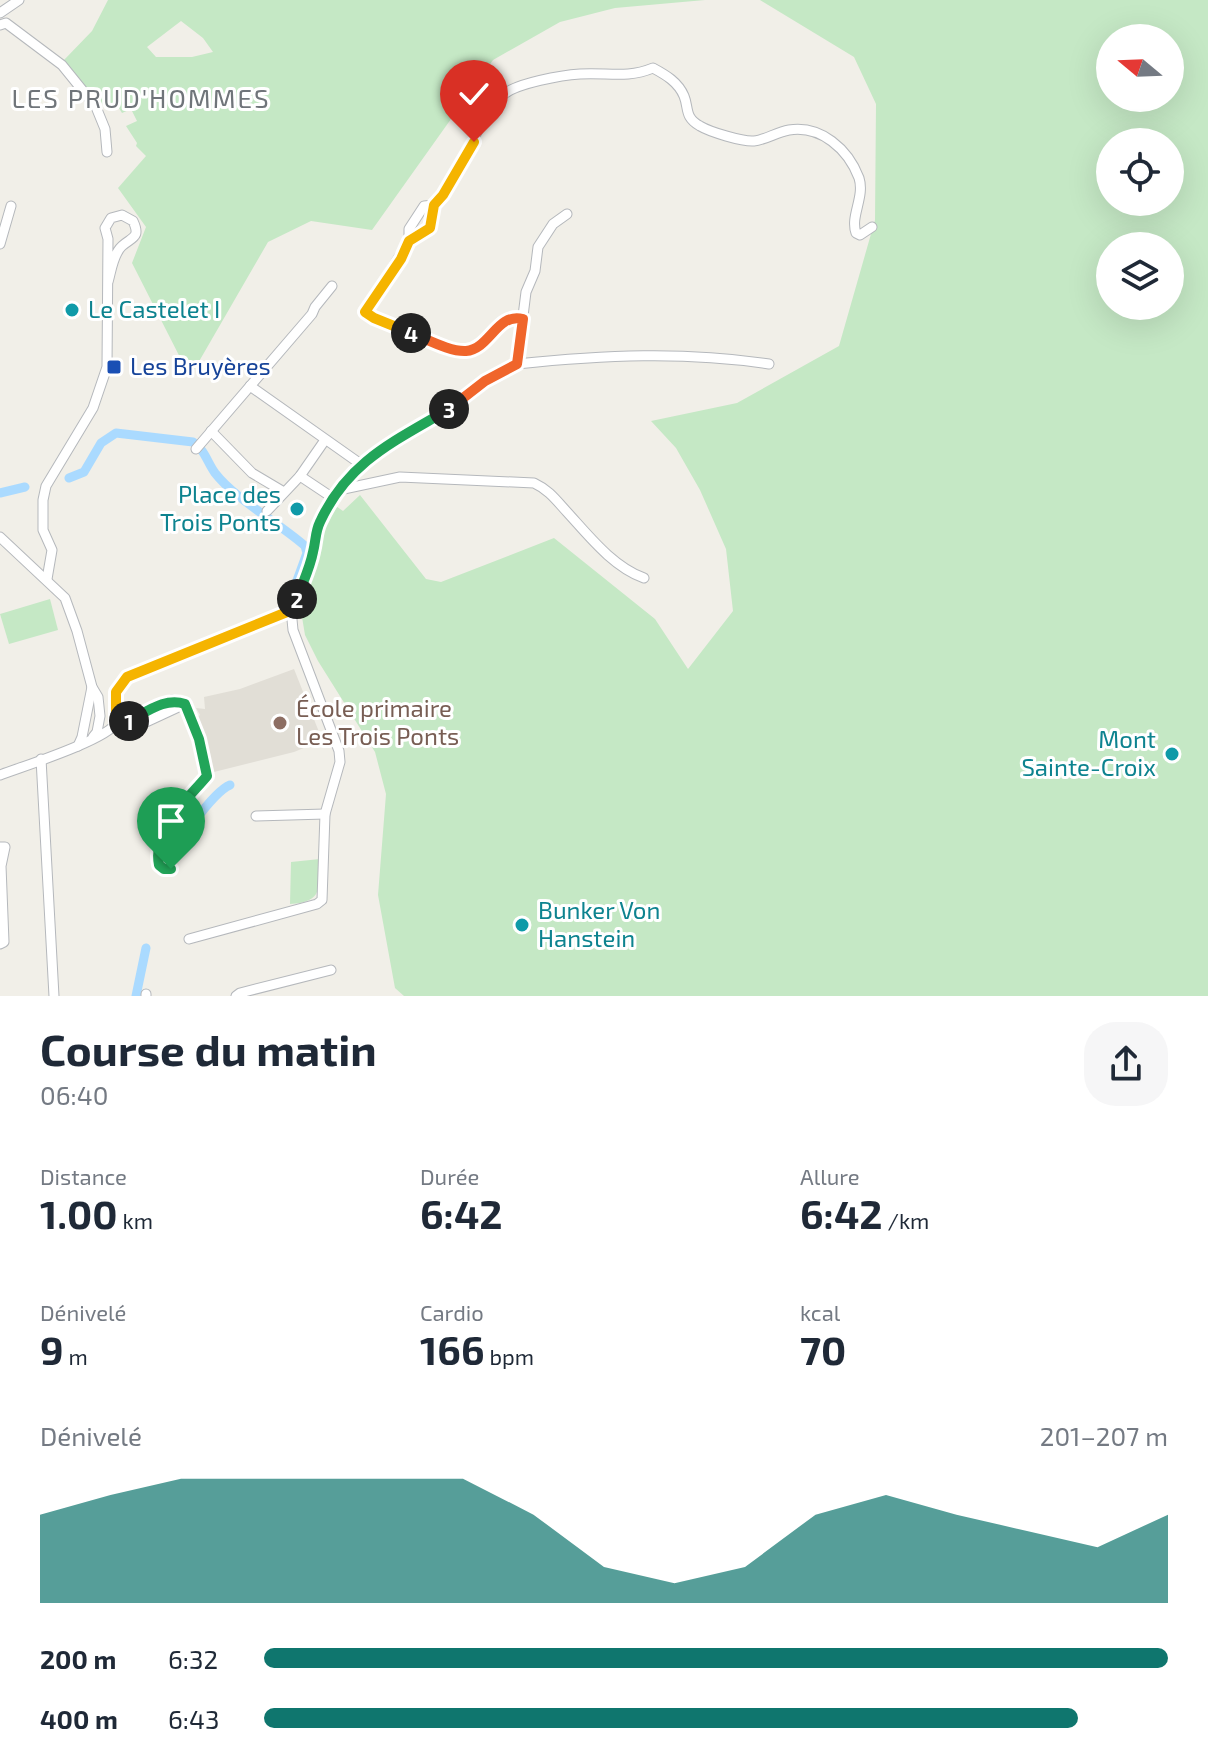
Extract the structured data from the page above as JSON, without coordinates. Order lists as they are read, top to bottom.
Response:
{
  "districts": ["LES PRUD'HOMMES"],
  "places": {
    "other": [
      "Le Castelet I",
      "Place des Trois Ponts",
      "École primaire Les Trois Ponts",
      "Mont Sainte-Croix",
      "Bunker Von Hanstein"
    ],
    "transit": ["Les Bruyères"]
  },
  "north": "left",
  "page": {
    "pins": [
      "4",
      "3",
      "2",
      "1"
    ],
    "heading": ["Course du matin", "06:40"],
    "stats": [
      ["Distance", "1.00 km"],
      ["Durée", "6:42"],
      ["Allure", "6:42 /km"],
      ["Dénivelé", "9 m"],
      ["Cardio", "166 bpm"],
      ["kcal", "70"]
    ],
    "chart": ["Dénivelé", "201–207 m"],
    "list": [
      {
        "name": "200 m",
        "note": "6:32"
      },
      {
        "name": "400 m",
        "note": "6:43"
      }
    ]
  }
}
